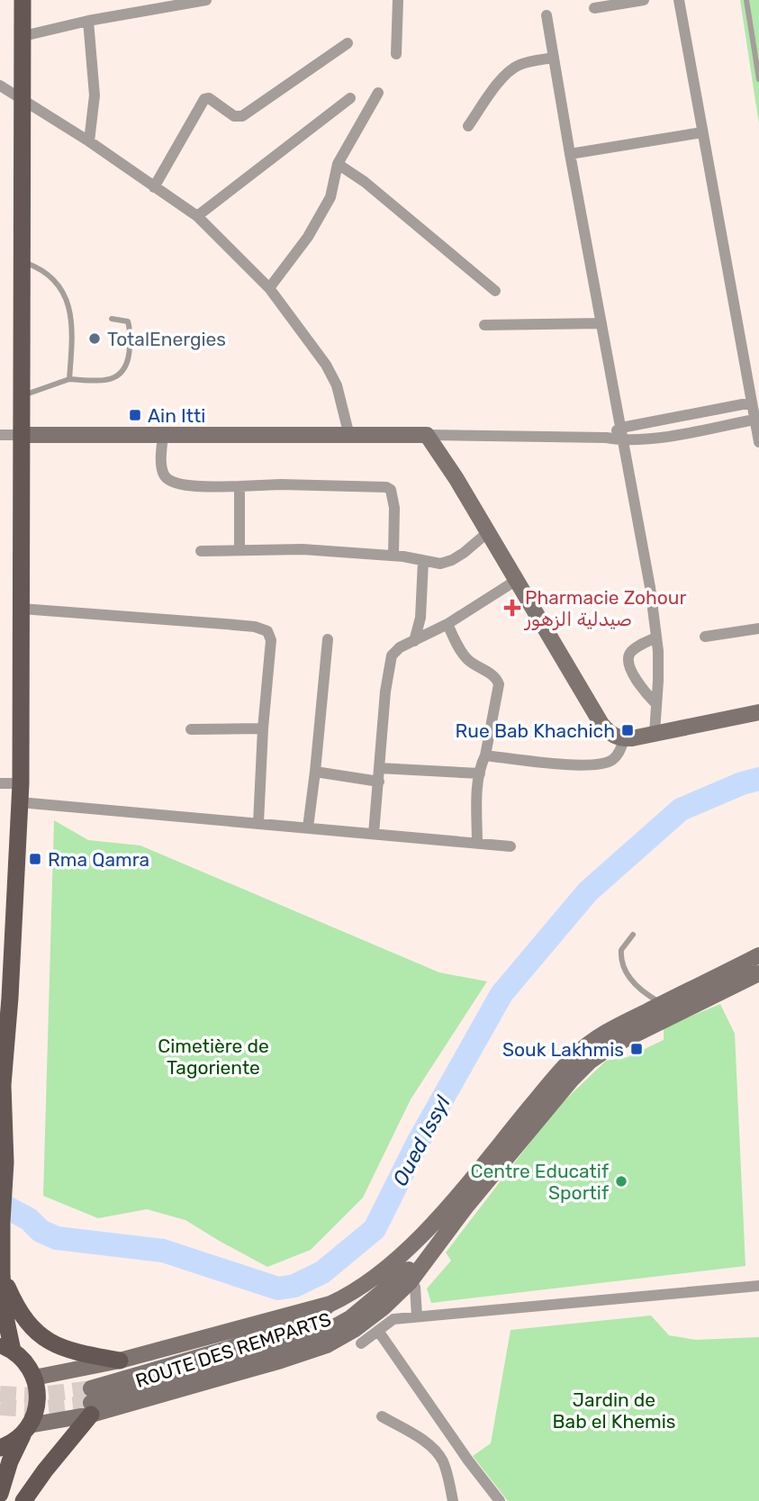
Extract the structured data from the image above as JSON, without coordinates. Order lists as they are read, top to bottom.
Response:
{
  "streets": {
    "main road": ["ROUTE DES REMPARTS"]
  },
  "water": ["Oued Issyl"],
  "parks": ["Cimetière de Tagoriente", "Jardin de Bab el Khemis"],
  "places": {
    "other": ["TotalEnergies", "Centre Educatif Sportif"],
    "transit": [
      "Ain Itti",
      "Rue Bab Khachich",
      "Rma Qamra",
      "Souk Lakhmis"
    ],
    "health": ["Pharmacie Zohour صيدلية الزهور"]
  }
}
